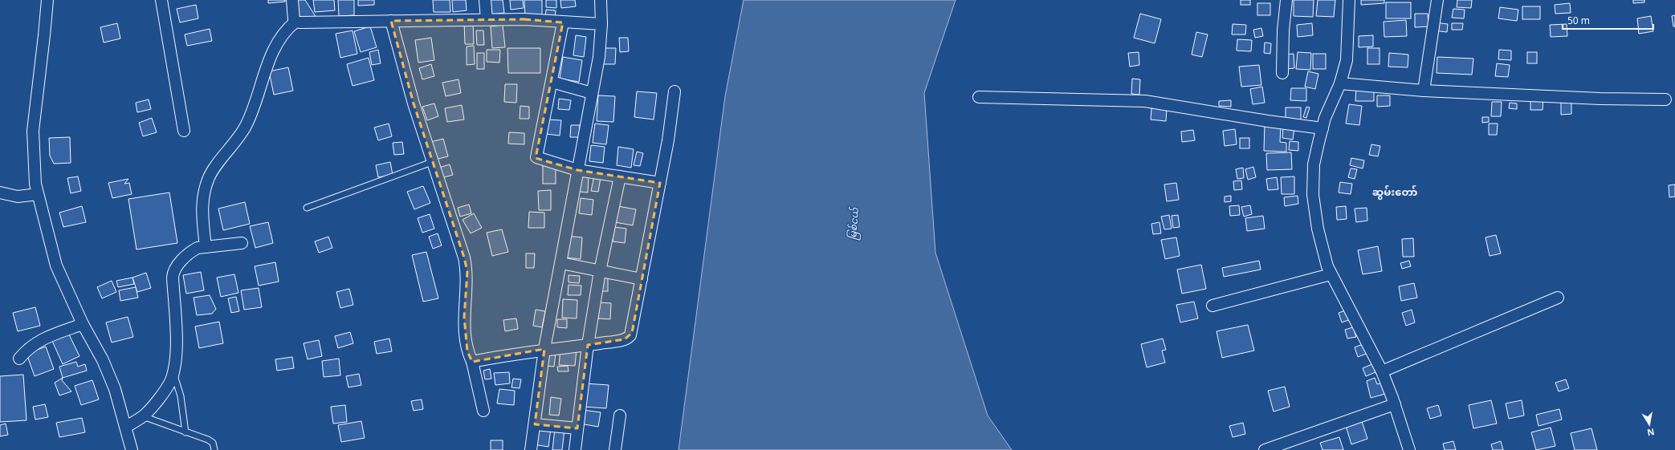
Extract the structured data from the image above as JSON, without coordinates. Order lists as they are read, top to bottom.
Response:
{
  "districts": ["ဆွမ်းတော်"],
  "water": ["မြစ်ငယ်"],
  "scale_bar": "50 m",
  "north": "bottom"
}
